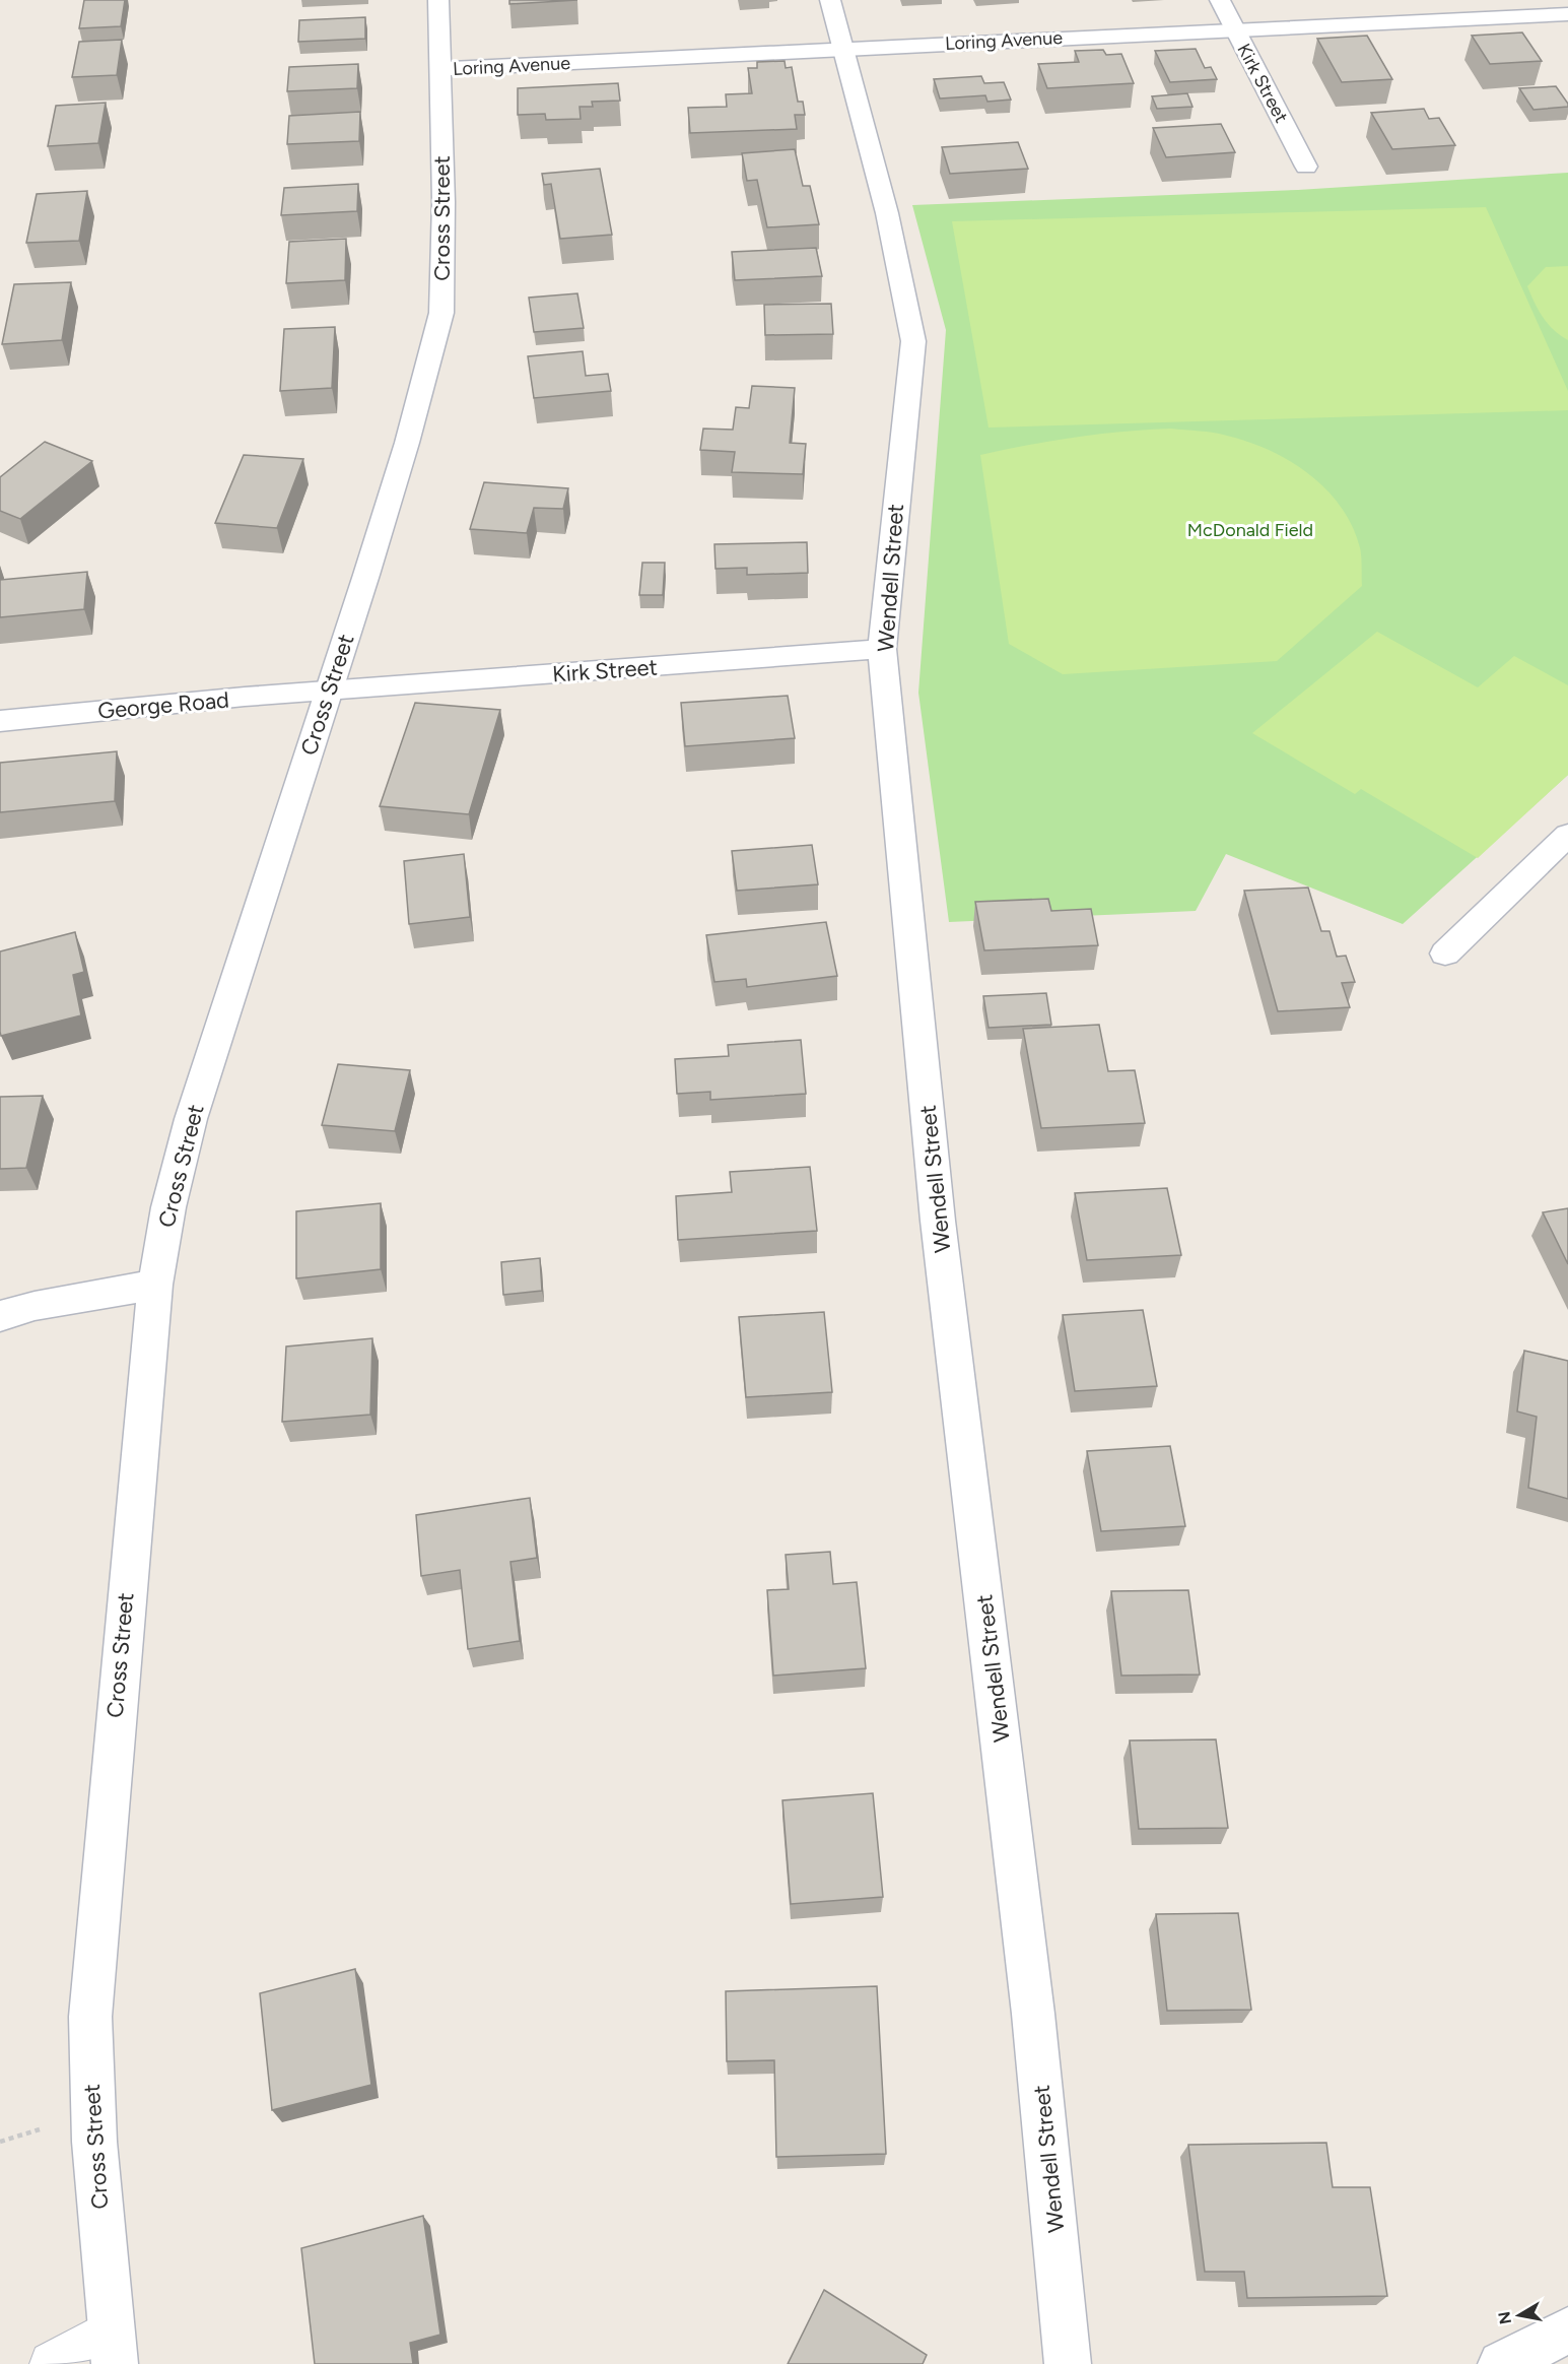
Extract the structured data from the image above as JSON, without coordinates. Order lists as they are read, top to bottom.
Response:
{
  "streets": {
    "street": [
      "Loring Avenue",
      "Kirk Street",
      "Cross Street",
      "Wendell Street",
      "George Road"
    ]
  },
  "crossings": [
    ["Loring Avenue", "Kirk Street"],
    ["Loring Avenue", "Cross Street"],
    ["Loring Avenue", "Wendell Street"],
    ["Kirk Street", "Cross Street"],
    ["Kirk Street", "Wendell Street"],
    ["Kirk Street", "George Road"],
    ["Cross Street", "George Road"]
  ],
  "parks": ["McDonald Field"],
  "north": "left"
}
